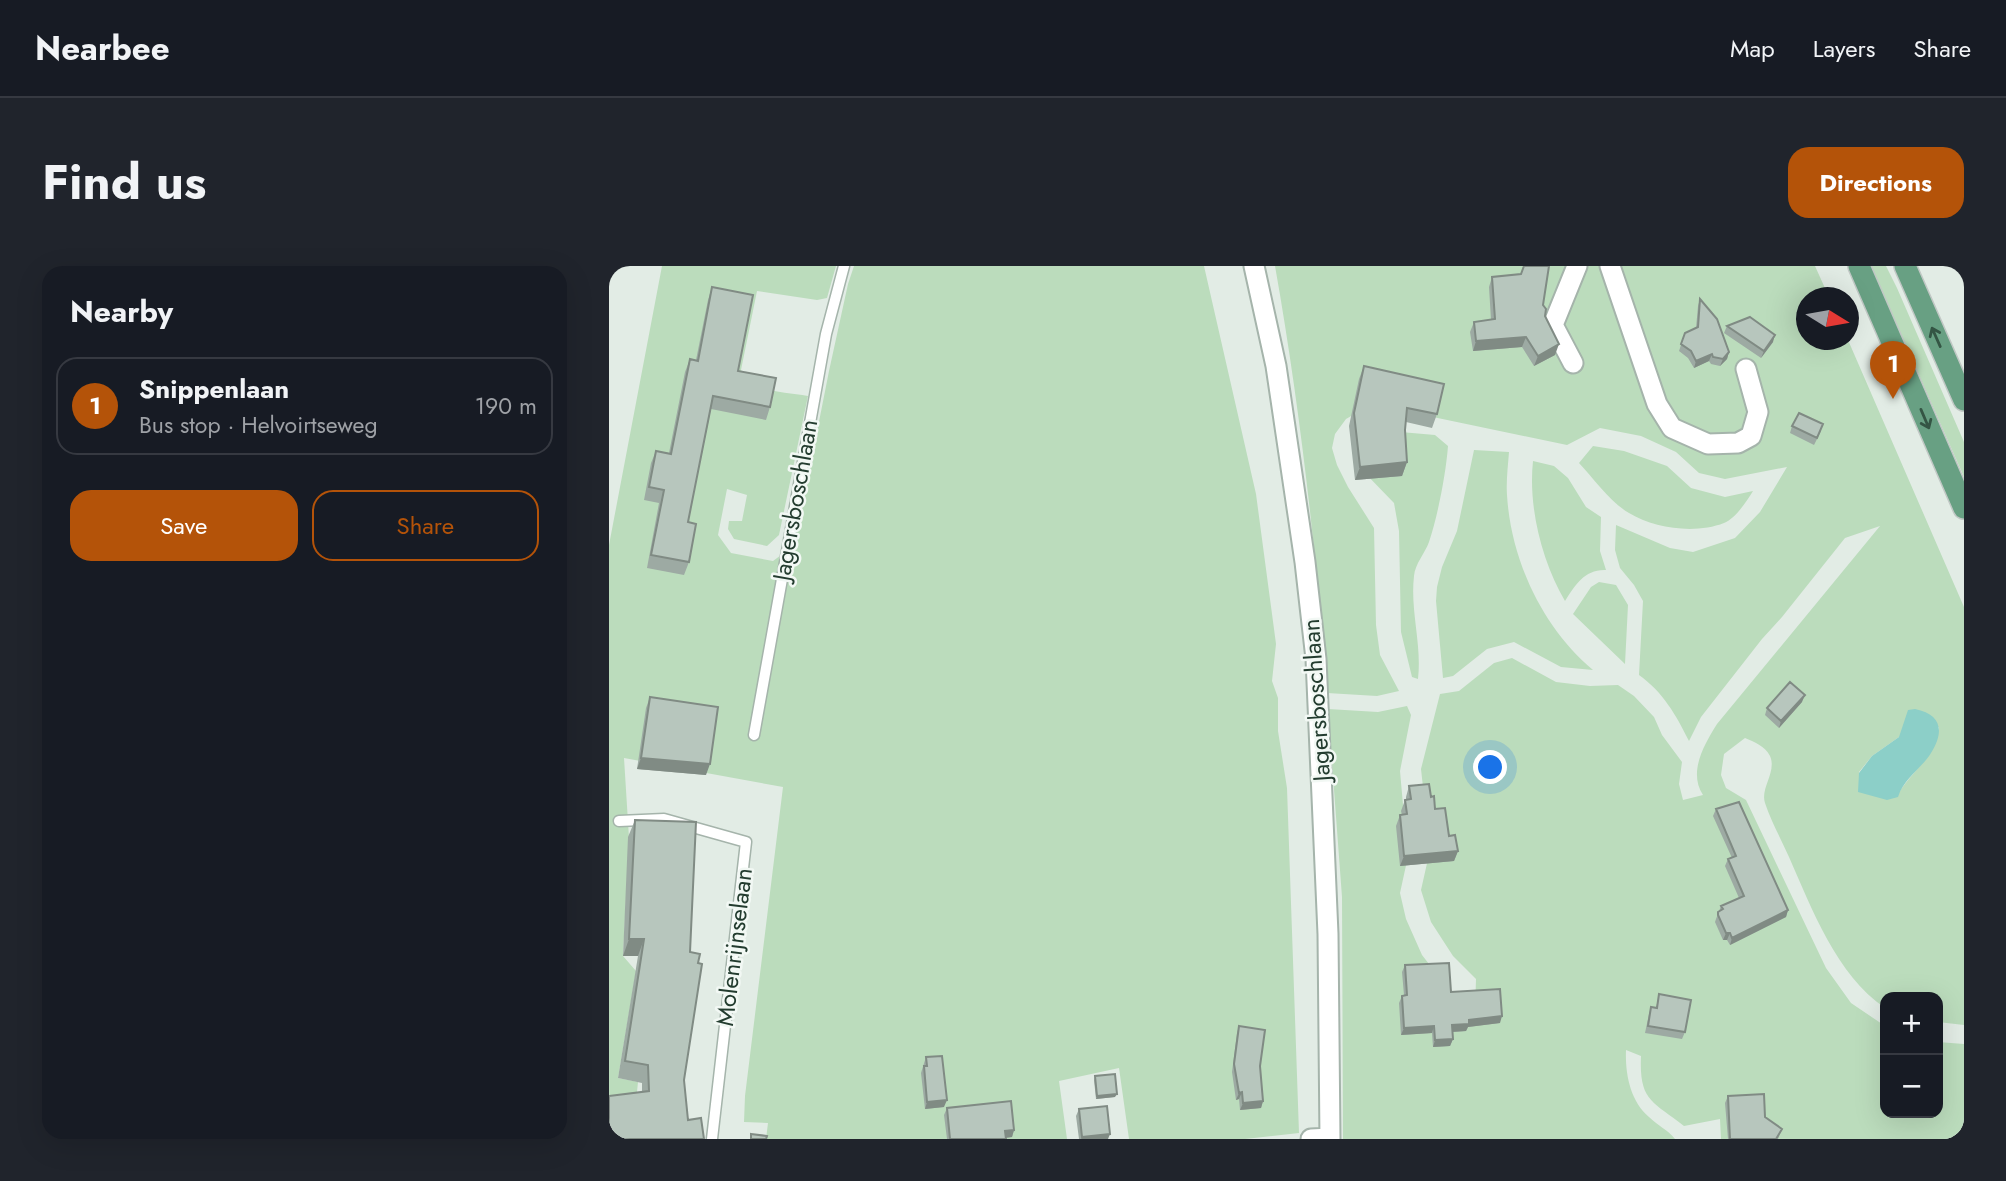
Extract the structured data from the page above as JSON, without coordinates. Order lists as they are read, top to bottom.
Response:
{
  "streets": {
    "street": ["Jagersboschlaan"],
    "lane": ["Molenrijnselaan"]
  },
  "north": "right",
  "page": {
    "header": "Nearbee",
    "nav": ["Map", "Layers", "Share"],
    "title": "Find us",
    "buttons": [
      "Directions",
      ["Save", "Share"]
    ],
    "heading": "Nearby",
    "pins": "1",
    "list": [
      {
        "mark": "1",
        "name": "Snippenlaan",
        "note": "Bus stop · Helvoirtseweg",
        "value": "190 m"
      }
    ],
    "map_buttons": ["+", "−"]
  }
}
